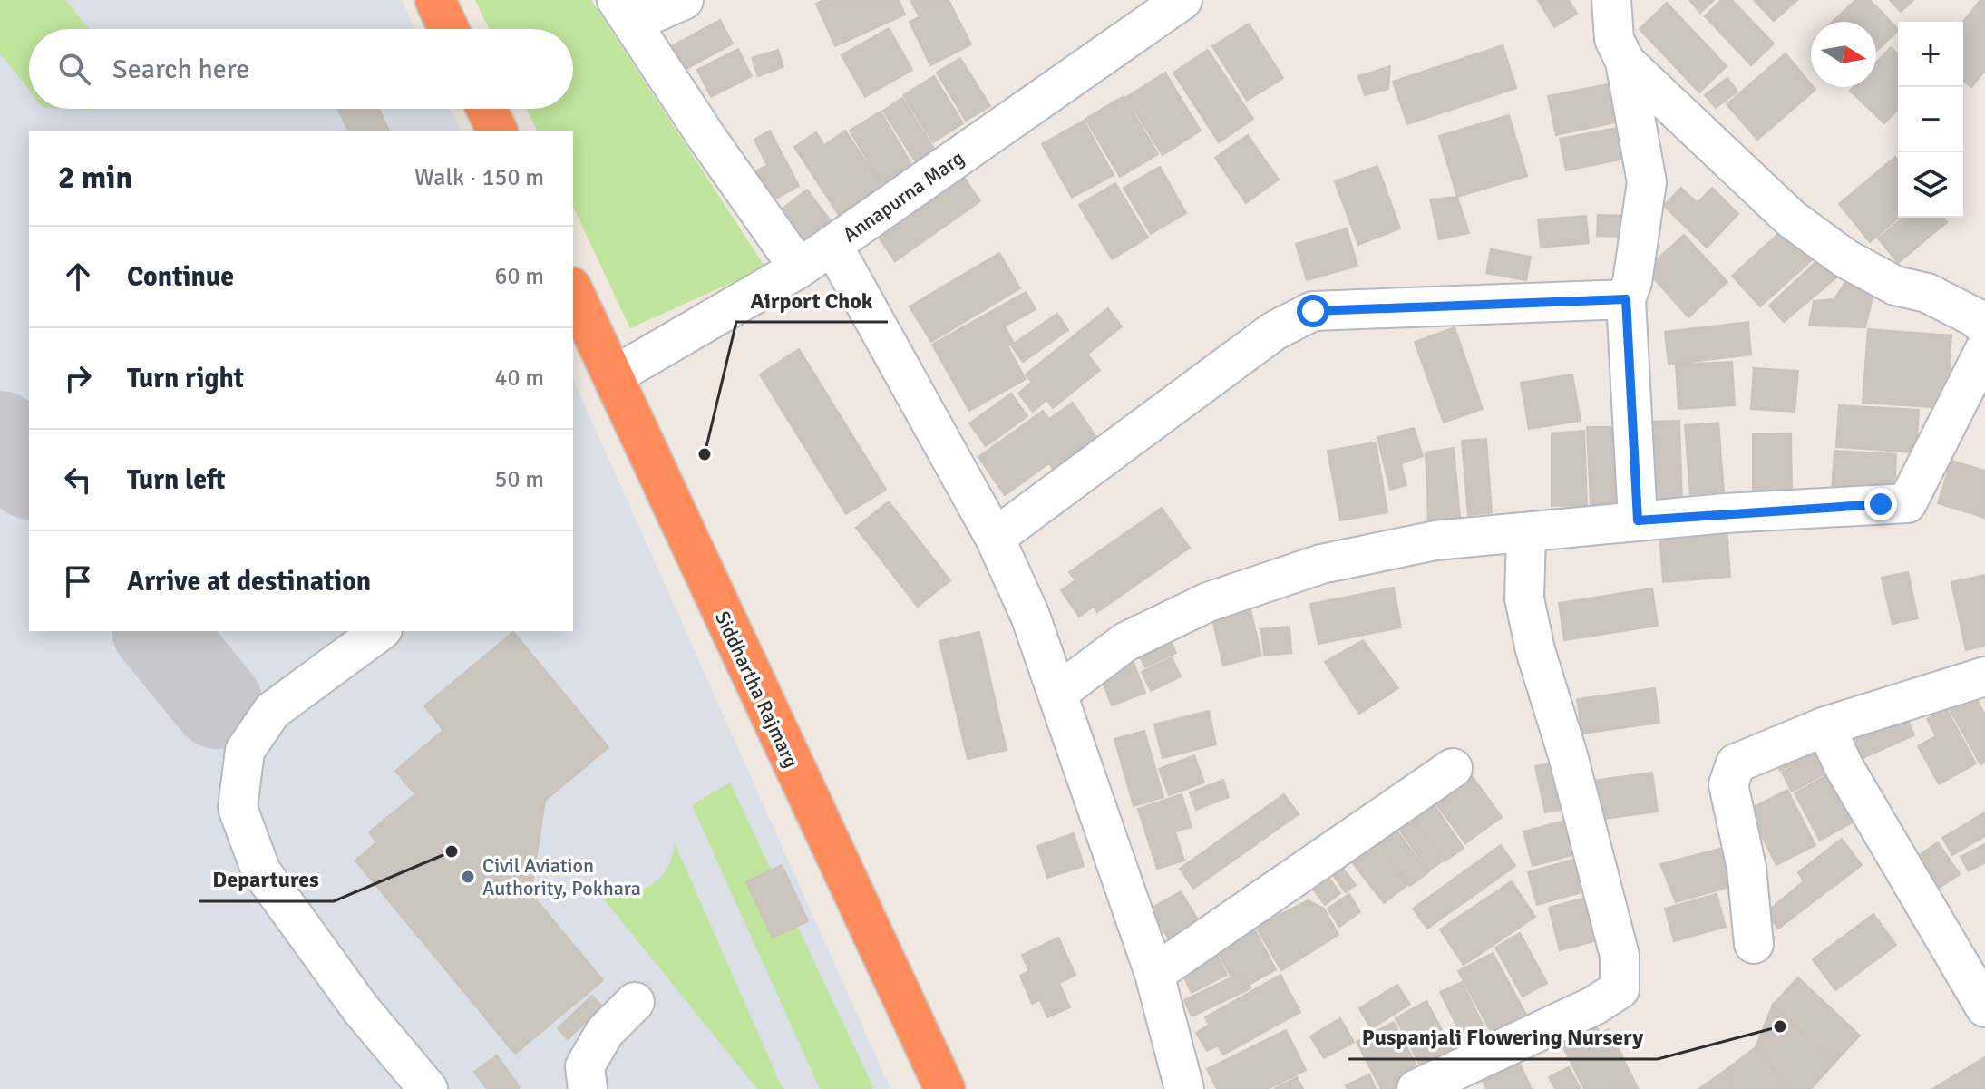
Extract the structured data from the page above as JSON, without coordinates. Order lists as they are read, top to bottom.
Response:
{
  "streets": {
    "highway": ["Siddhartha Rajmarg"],
    "street": ["Annapurna Marg"]
  },
  "crossings": [
    ["Annapurna Marg", "Siddhartha Rajmarg"]
  ],
  "places": [
    "Airport Chok",
    "Departures",
    "Civil Aviation Authority, Pokhara",
    "Puspanjali Flowering Nursery"
  ],
  "north": "right",
  "page": {
    "map_buttons": ["+", "−"],
    "search": "Search here",
    "heading": ["2 min", "Walk · 150 m"],
    "list": [
      ["Continue", "60 m"],
      ["Turn right", "40 m"],
      ["Turn left", "50 m"],
      "Arrive at destination"
    ]
  }
}
